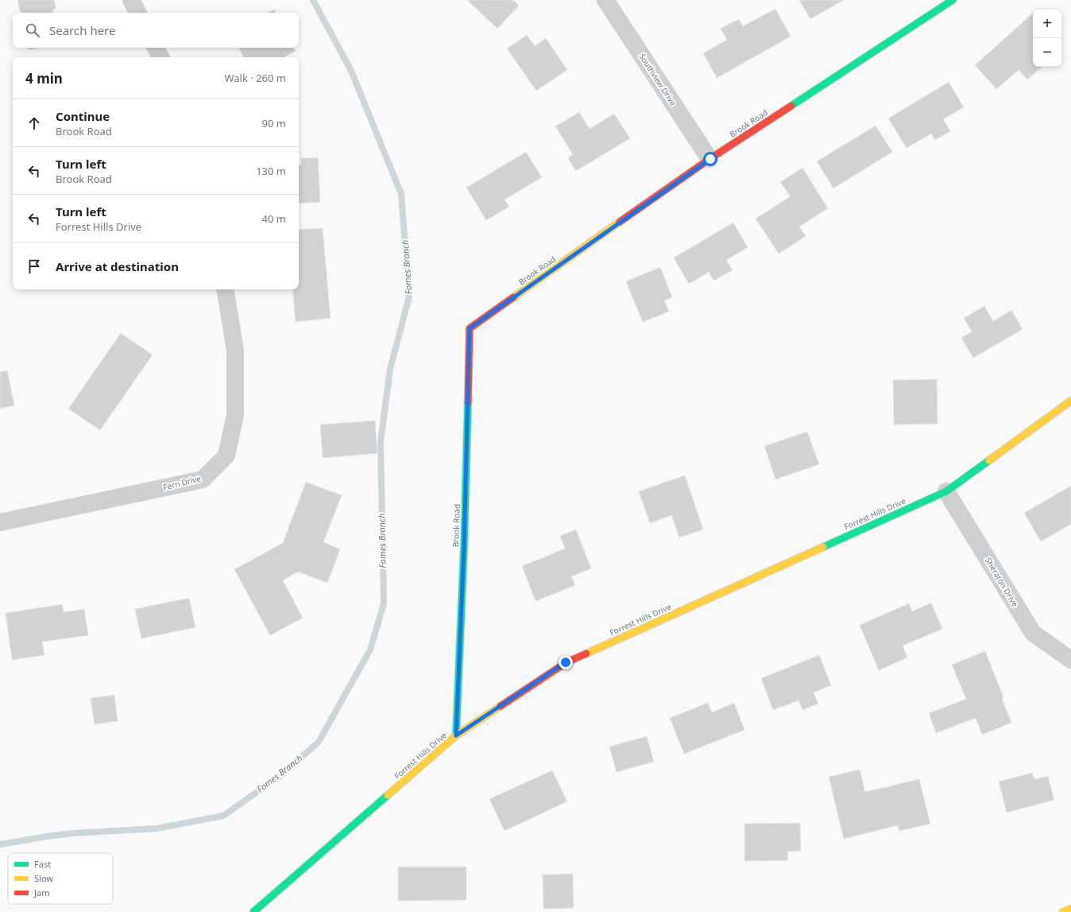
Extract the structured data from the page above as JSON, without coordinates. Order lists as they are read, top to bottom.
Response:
{
  "streets": {
    "main road": ["Brook Road", "Forrest Hills Drive"],
    "street": ["Southview Drive", "Fern Drive", "Sheraton Drive"]
  },
  "crossings": [
    ["Southview Drive", "Brook Road"],
    ["Brook Road", "Forrest Hills Drive"],
    ["Forrest Hills Drive", "Sheraton Drive"]
  ],
  "water": ["Fomes Branch"],
  "legend": ["Fast", "Slow", "Jam"],
  "page": {
    "map_buttons": ["+", "−"],
    "search": "Search here",
    "heading": ["4 min", "Walk · 260 m"],
    "list": [
      ["Continue", "Brook Road", "90 m"],
      ["Turn left", "Brook Road", "130 m"],
      ["Turn left", "Forrest Hills Drive", "40 m"],
      "Arrive at destination"
    ]
  }
}
